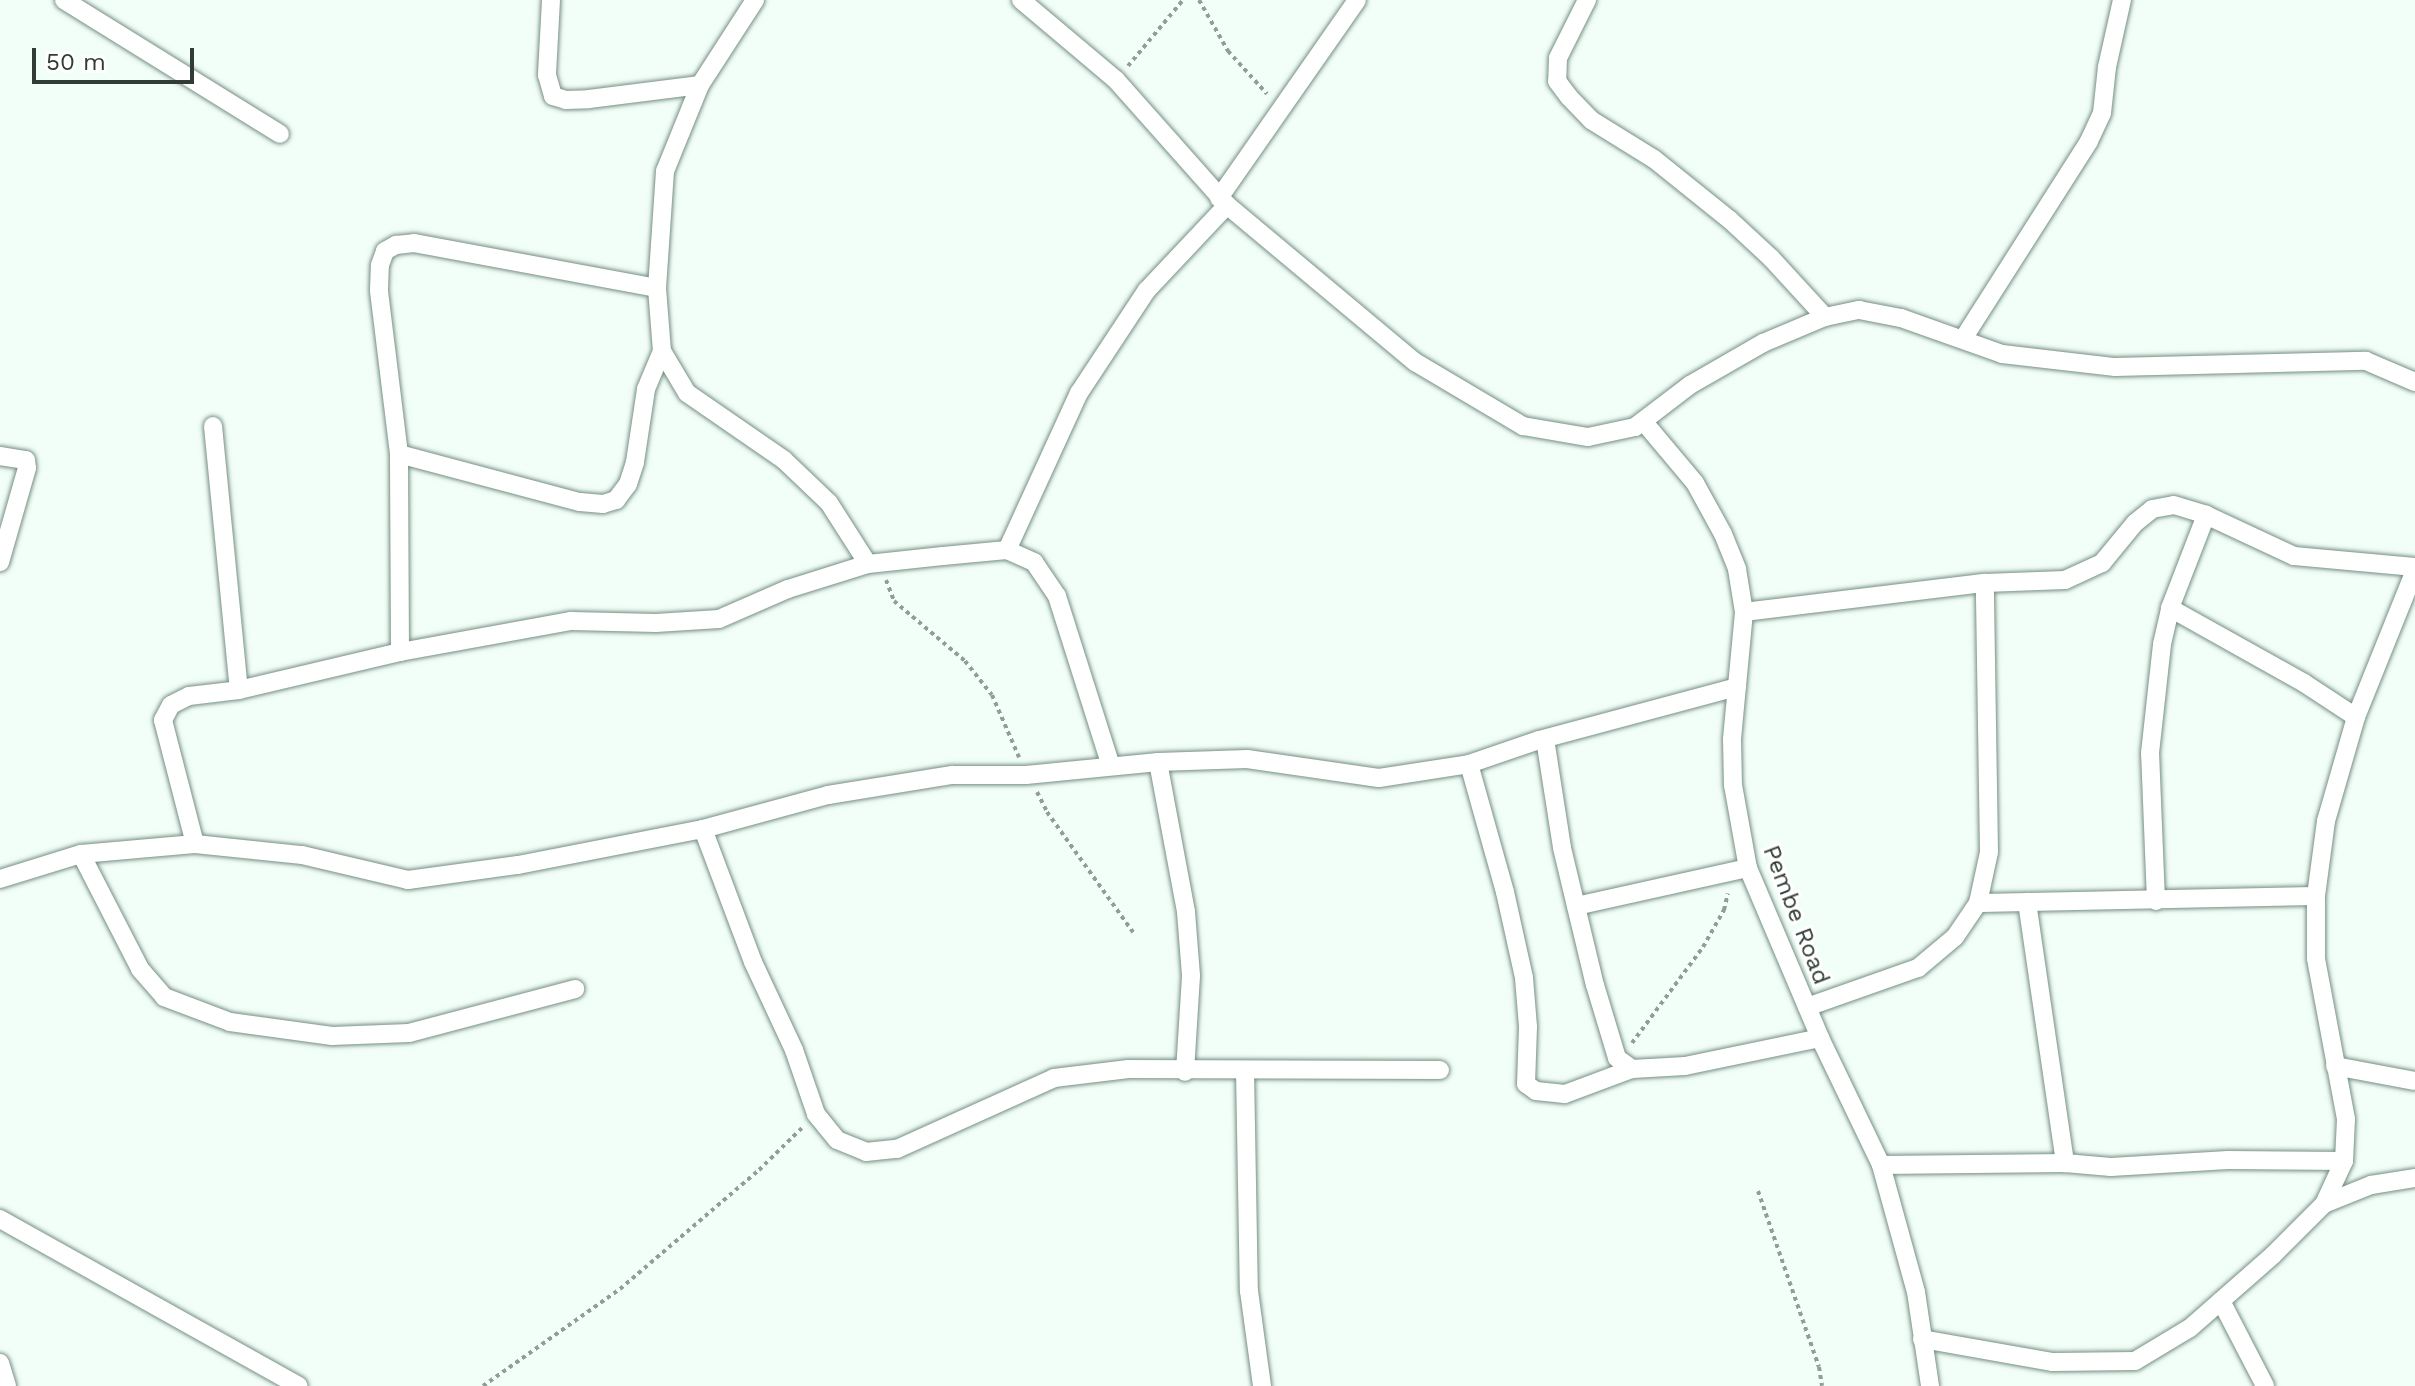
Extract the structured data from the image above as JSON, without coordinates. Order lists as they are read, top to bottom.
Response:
{
  "streets": {
    "street": ["Pembe Road"]
  },
  "scale_bar": "50 m"
}
